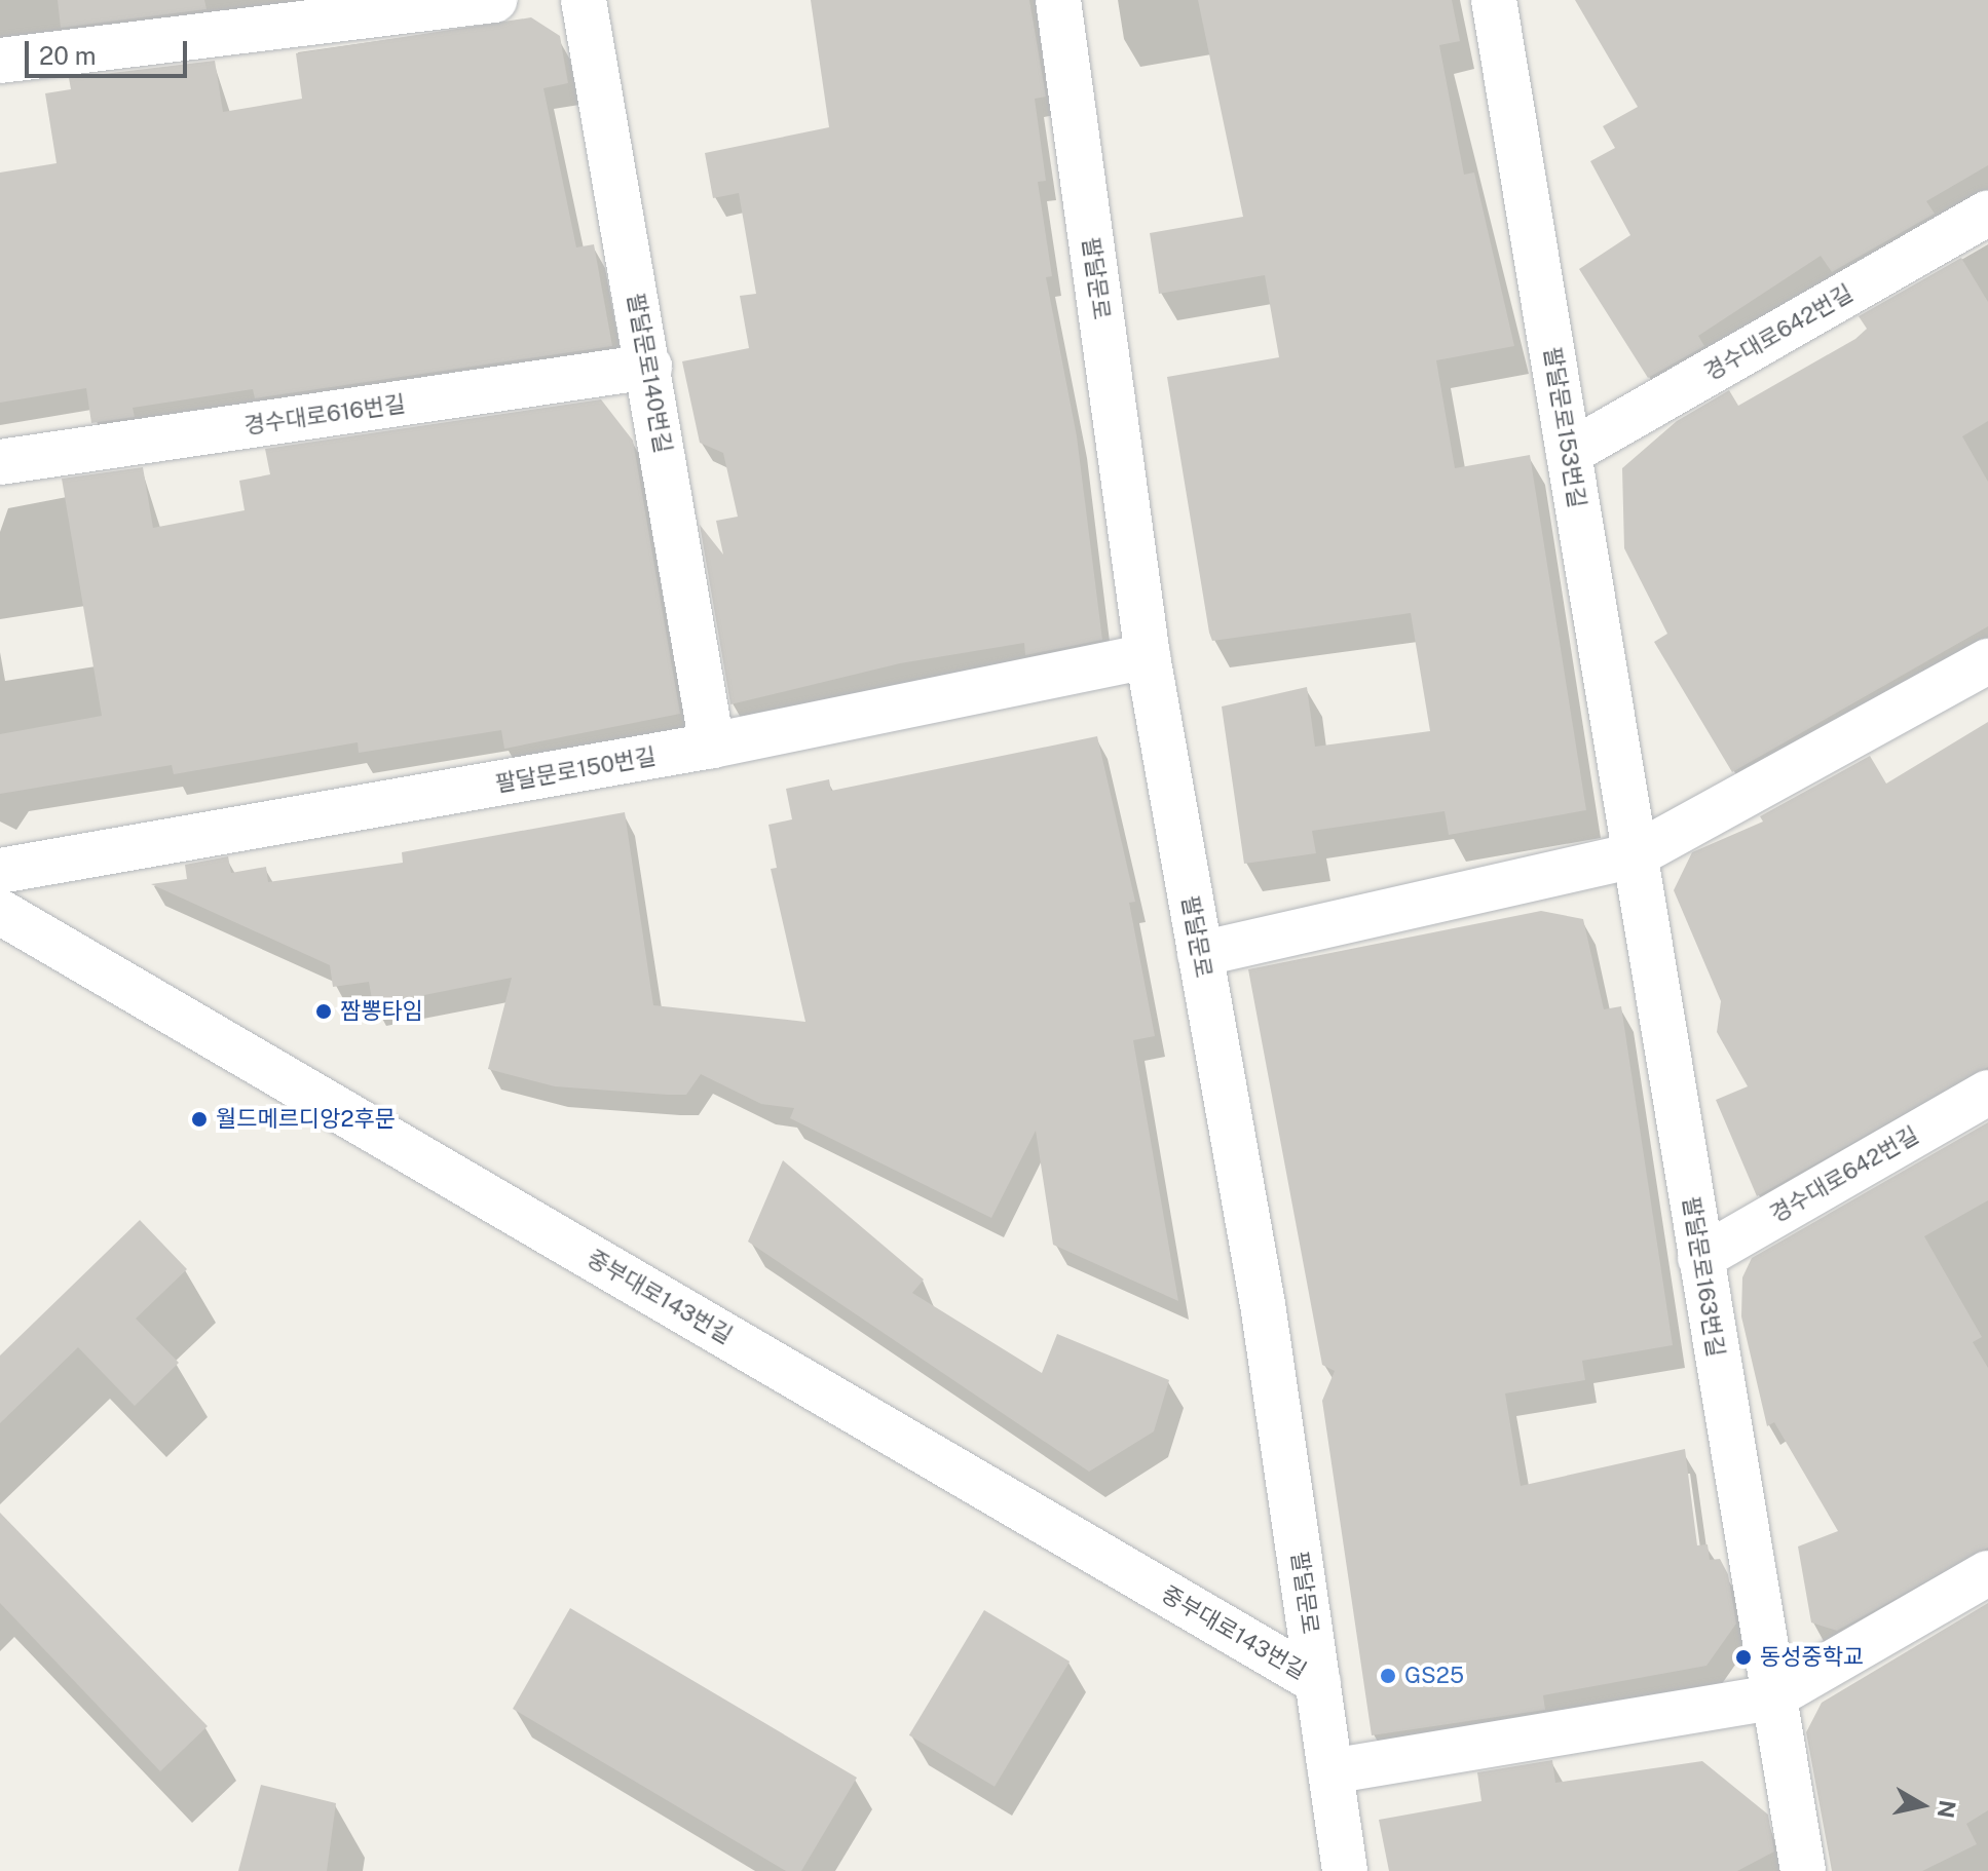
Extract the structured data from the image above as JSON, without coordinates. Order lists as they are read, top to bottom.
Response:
{
  "streets": {
    "street": [
      "팔달문로",
      "경수대로642번길",
      "팔달문로140번길",
      "경수대로616번길",
      "팔달문로153번길",
      "팔달문로150번길",
      "팔달문로163번길",
      "중부대로143번길"
    ]
  },
  "crossings": [
    ["팔달문로", "팔달문로150번길"],
    ["팔달문로", "중부대로143번길"],
    ["경수대로642번길", "팔달문로153번길"],
    ["경수대로642번길", "팔달문로163번길"],
    ["팔달문로140번길", "경수대로616번길"],
    ["팔달문로140번길", "팔달문로150번길"],
    ["팔달문로153번길", "팔달문로163번길"]
  ],
  "places": [
    "짬뽕타임",
    "월드메르디앙2후문",
    "동성중학교",
    "GS25"
  ],
  "scale_bar": "20 m",
  "north": "right"
}
